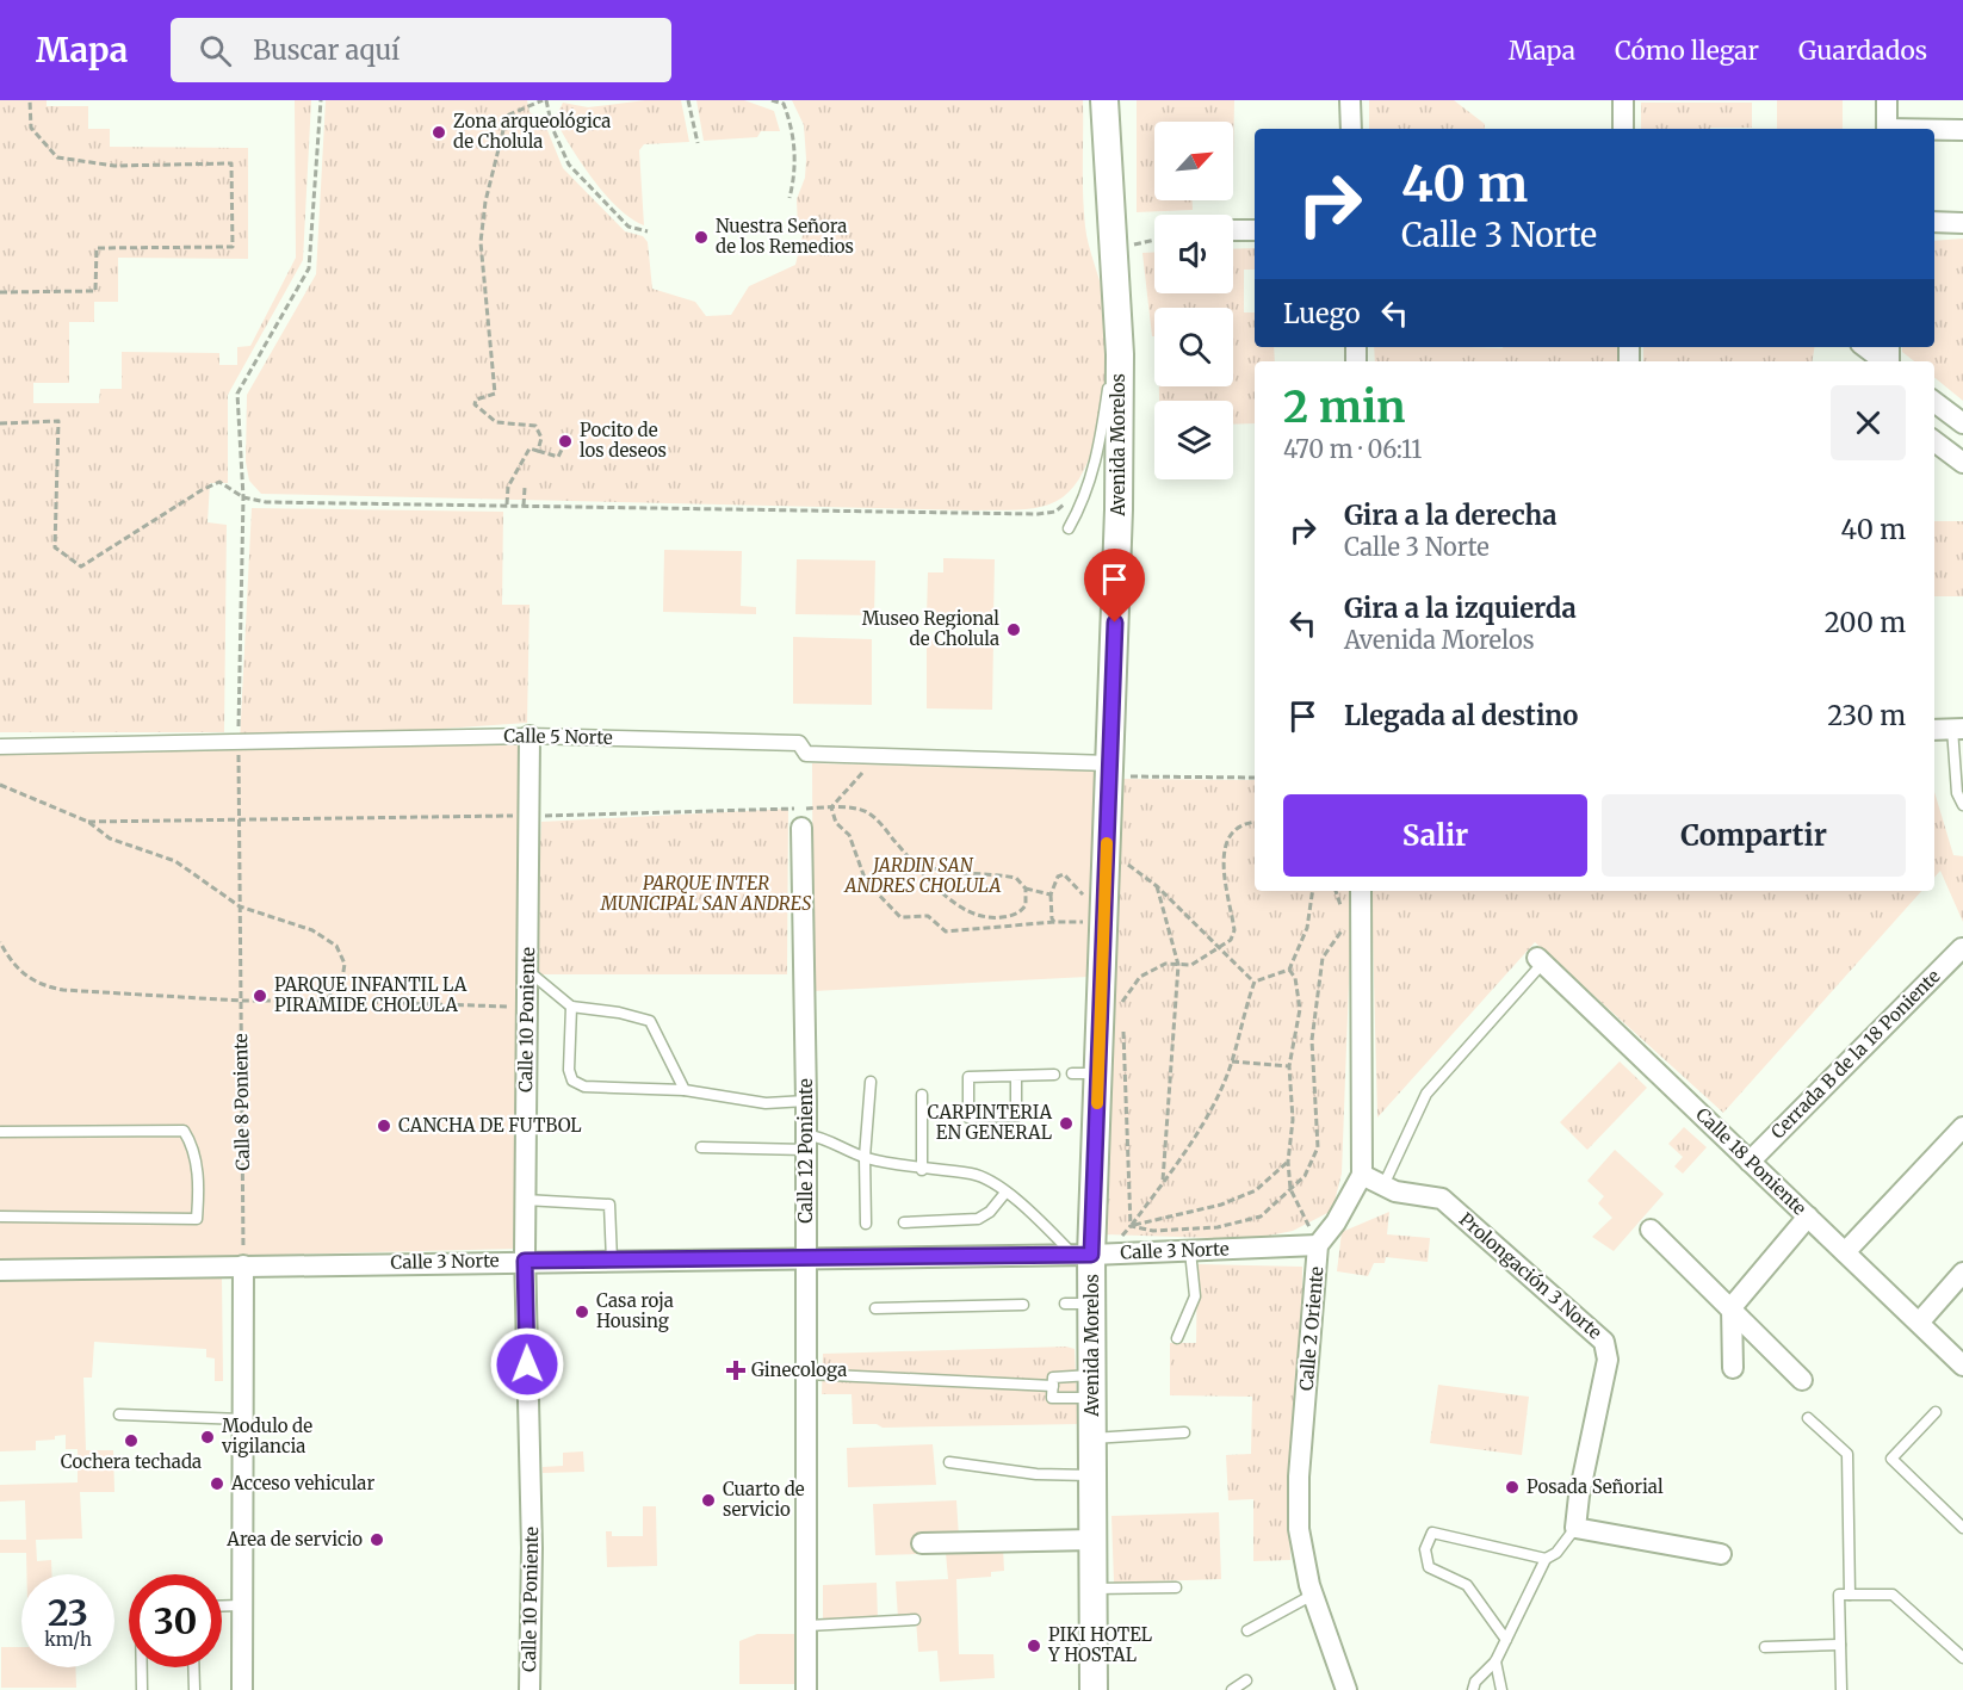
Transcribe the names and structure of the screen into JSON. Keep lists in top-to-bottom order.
{
  "streets": {
    "main road": ["Avenida Morelos"],
    "street": [
      "Calle 5 Norte",
      "Calle 10 Poniente",
      "Cerrada B de la 18 Poniente",
      "Calle 12 Poniente",
      "Calle 18 Poniente",
      "Calle 3 Norte",
      "Prolongación 3 Norte",
      "Calle 2 Oriente"
    ],
    "path": ["Calle 8 Poniente"]
  },
  "crossings": [
    ["Avenida Morelos", "Calle 5 Norte"],
    ["Avenida Morelos", "Calle 3 Norte"],
    ["Calle 5 Norte", "Calle 10 Poniente"],
    ["Calle 5 Norte", "Calle 8 Poniente"],
    ["Calle 10 Poniente", "Calle 3 Norte"],
    ["Cerrada B de la 18 Poniente", "Calle 18 Poniente"],
    ["Calle 8 Poniente", "Calle 3 Norte"],
    ["Calle 12 Poniente", "Calle 3 Norte"],
    ["Calle 3 Norte", "Calle 2 Oriente"],
    ["Prolongación 3 Norte", "Calle 2 Oriente"]
  ],
  "parks": ["JARDIN SAN ANDRES CHOLULA", "PARQUE INTER MUNICIPAL SAN ANDRES"],
  "places": {
    "other": [
      "Zona arqueológica de Cholula",
      "Nuestra Señora de los Remedios",
      "Pocito de los deseos",
      "Museo Regional de Cholula",
      "PARQUE INFANTIL LA PIRAMIDE CHOLULA",
      "CARPINTERIA EN GENERAL",
      "CANCHA DE FUTBOL",
      "Casa roja Housing",
      "Modulo de vigilancia",
      "Cochera techada",
      "Acceso vehicular",
      "Posada Señorial",
      "Cuarto de servicio",
      "Area de servicio",
      "PIKI HOTEL Y HOSTAL"
    ],
    "health": ["Ginecologa"]
  },
  "north": "top right",
  "page": {
    "header": "Mapa",
    "search": "Buscar aquí",
    "nav": ["Mapa", "Cómo llegar", "Guardados"],
    "turn": ["40 m", "Calle 3 Norte"],
    "then": "Luego",
    "heading": ["2 min", "470 m · 06:11"],
    "list": [
      {
        "name": "Gira a la derecha",
        "note": "Calle 3 Norte",
        "value": "40 m"
      },
      {
        "name": "Gira a la izquierda",
        "note": "Avenida Morelos",
        "value": "200 m"
      },
      {
        "name": "Llegada al destino",
        "value": "230 m"
      }
    ],
    "buttons": ["Salir", "Compartir"],
    "speed": "23 km/h",
    "limit": "30"
  }
}
